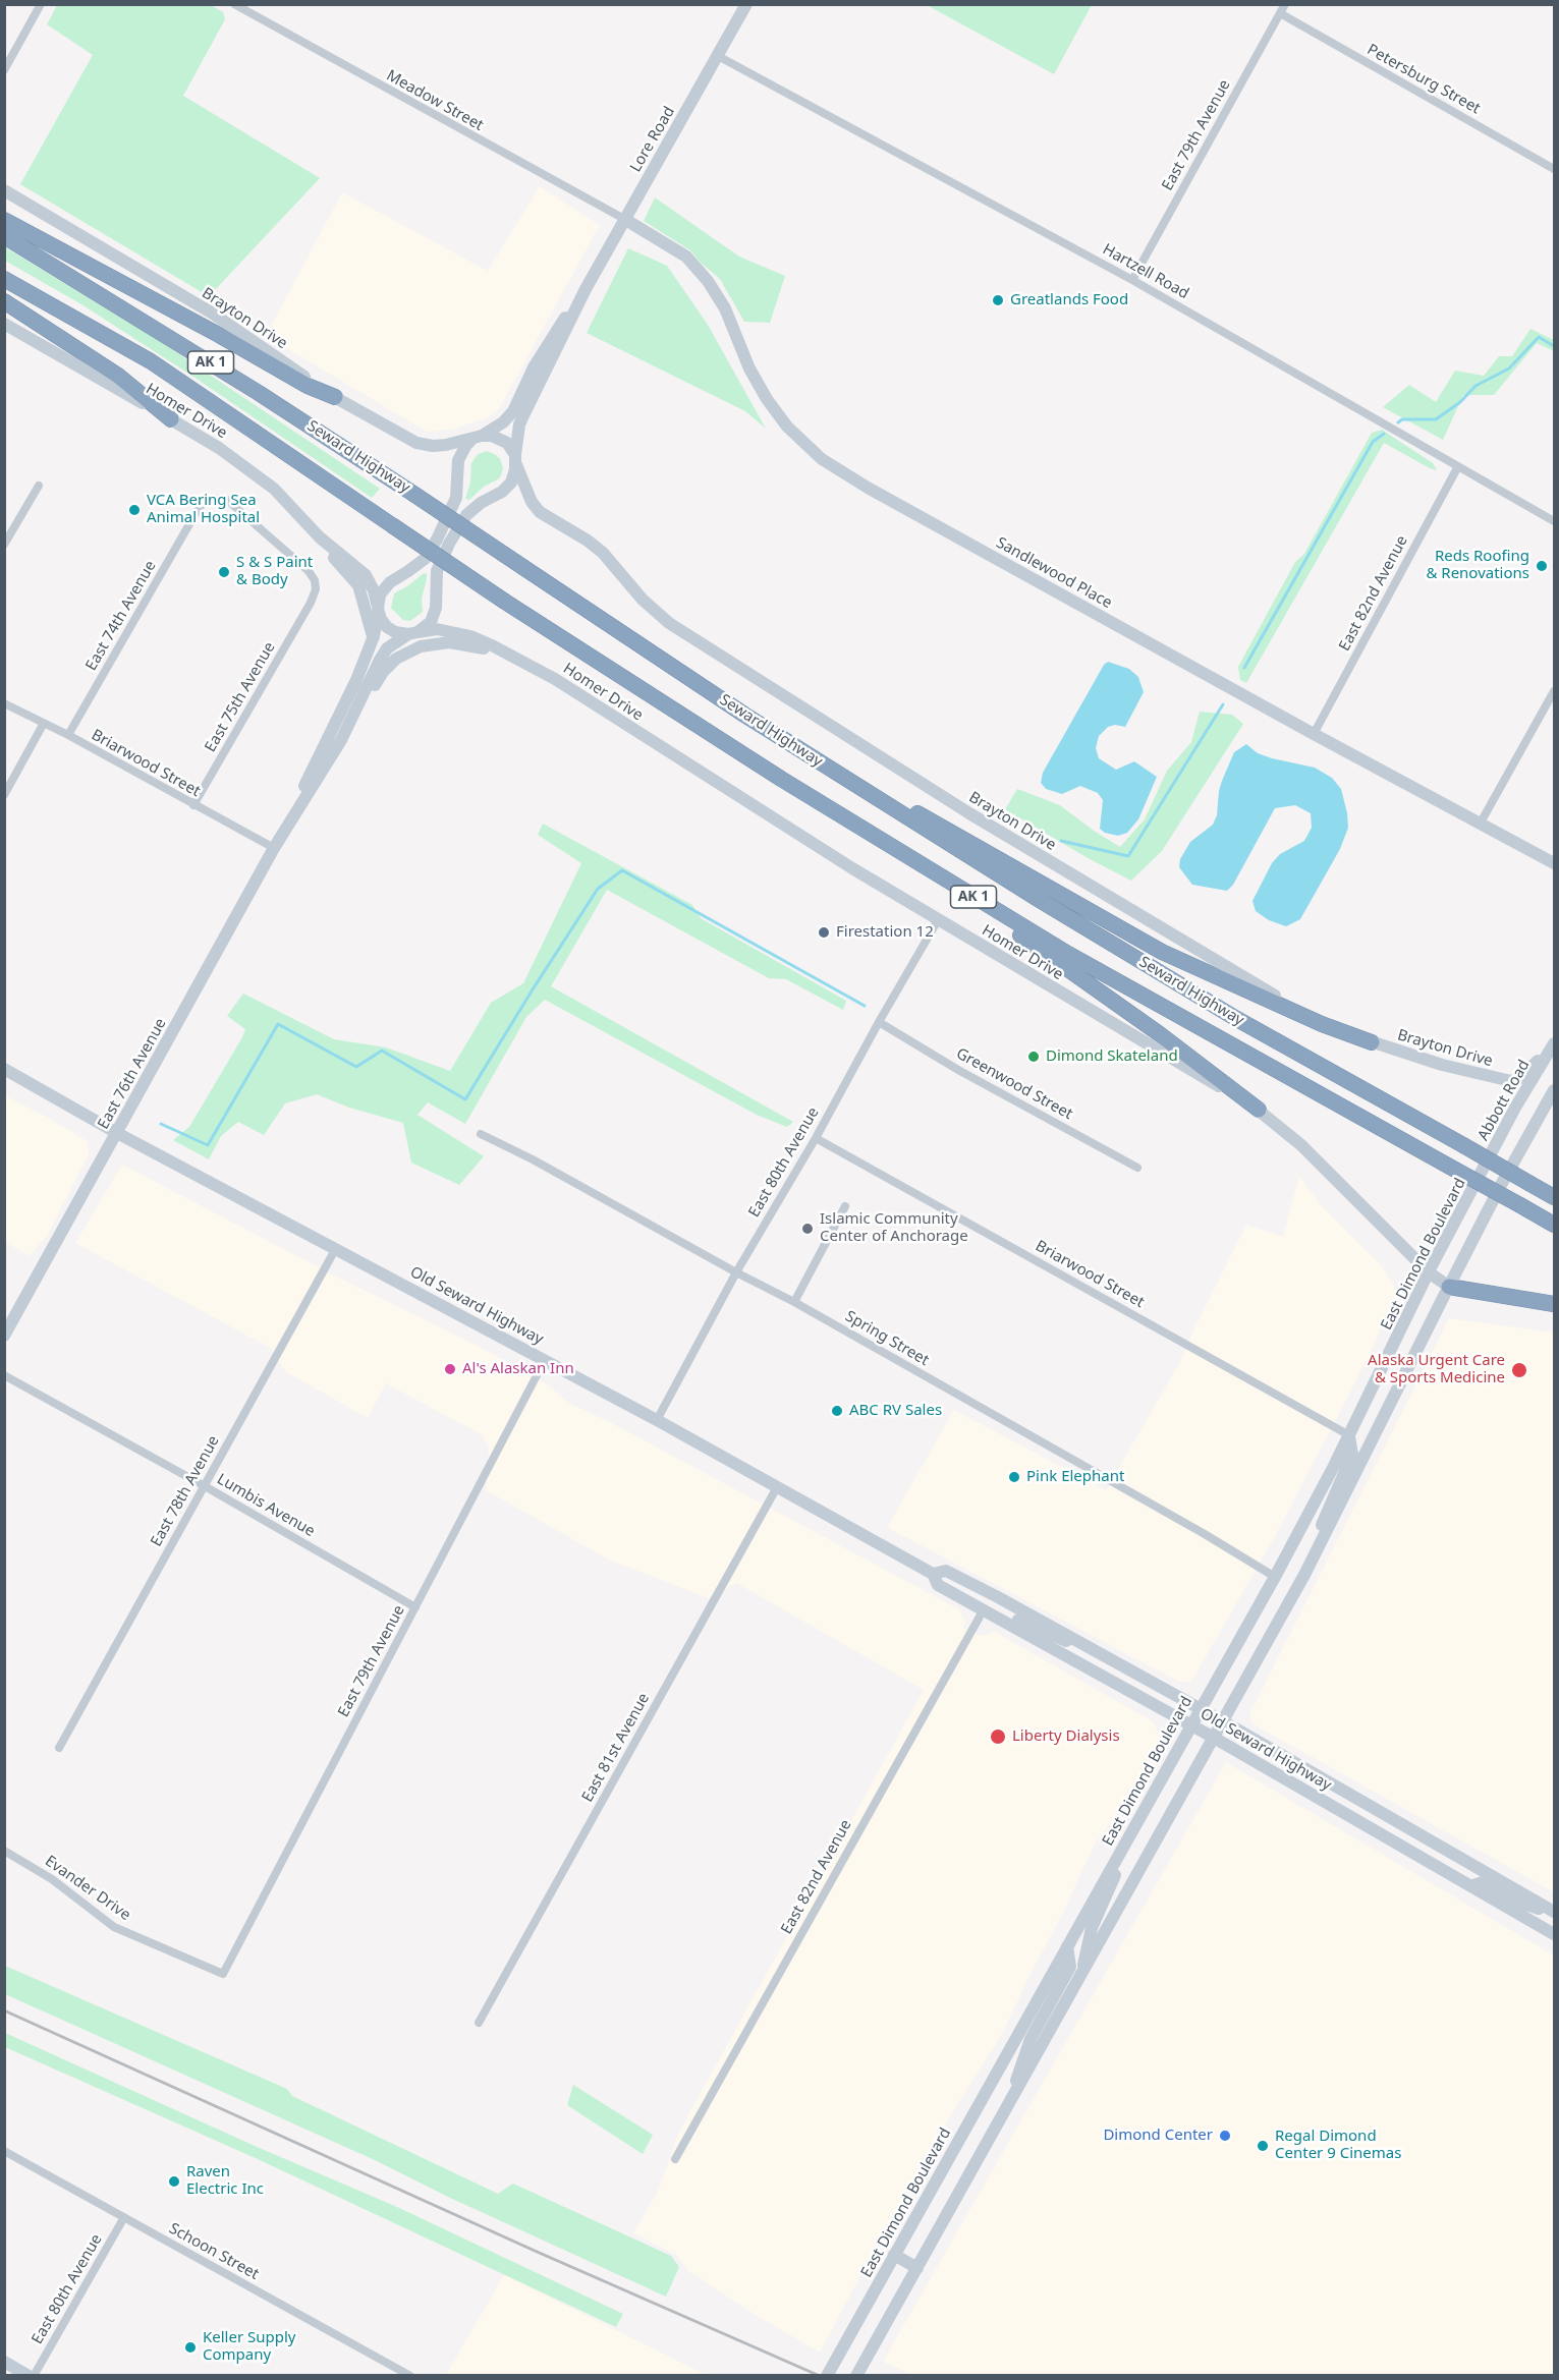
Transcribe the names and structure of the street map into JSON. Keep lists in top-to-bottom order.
{
  "streets": {
    "highway": ["AK 1", "Seward Highway"],
    "street": [
      "Petersburg Street",
      "Meadow Street",
      "East 79th Avenue",
      "Lore Road",
      "Hartzell Road",
      "Brayton Drive",
      "Homer Drive",
      "Sandlewood Place",
      "East 82nd Avenue",
      "East 74th Avenue",
      "East 75th Avenue",
      "Briarwood Street",
      "East 76th Avenue",
      "Greenwood Street",
      "Abbott Road",
      "East 80th Avenue",
      "East Dimond Boulevard",
      "Old Seward Highway",
      "Spring Street",
      "East 78th Avenue",
      "Lumbis Avenue",
      "East 81st Avenue",
      "Evander Drive",
      "Schoon Street"
    ]
  },
  "crossings": [
    ["Petersburg Street", "East 79th Avenue"],
    ["Meadow Street", "Lore Road"],
    ["Meadow Street", "Sandlewood Place"],
    ["East 79th Avenue", "Hartzell Road"],
    ["East 79th Avenue", "Old Seward Highway"],
    ["East 79th Avenue", "Lumbis Avenue"],
    ["East 79th Avenue", "Evander Drive"],
    ["Lore Road", "Hartzell Road"],
    ["Lore Road", "Brayton Drive"],
    ["Lore Road", "Homer Drive"],
    ["Lore Road", "Sandlewood Place"],
    ["Lore Road", "East 76th Avenue"],
    ["Hartzell Road", "East 82nd Avenue"],
    ["Brayton Drive", "Abbott Road"],
    ["Homer Drive", "East 76th Avenue"],
    ["Homer Drive", "East 80th Avenue"],
    ["Homer Drive", "East Dimond Boulevard"],
    ["Sandlewood Place", "East 82nd Avenue"],
    ["East 82nd Avenue", "Old Seward Highway"],
    ["East 74th Avenue", "East 75th Avenue"],
    ["East 74th Avenue", "Briarwood Street"],
    ["East 75th Avenue", "Briarwood Street"],
    ["Briarwood Street", "East 76th Avenue"],
    ["Briarwood Street", "East 80th Avenue"],
    ["Briarwood Street", "East Dimond Boulevard"],
    ["East 76th Avenue", "Old Seward Highway"],
    ["Greenwood Street", "East 80th Avenue"],
    ["Abbott Road", "East Dimond Boulevard"],
    ["East 80th Avenue", "Old Seward Highway"],
    ["East 80th Avenue", "Spring Street"],
    ["East 80th Avenue", "Schoon Street"],
    ["East Dimond Boulevard", "Old Seward Highway"],
    ["East Dimond Boulevard", "Spring Street"],
    ["Old Seward Highway", "East 78th Avenue"],
    ["Old Seward Highway", "East 81st Avenue"],
    ["East 78th Avenue", "Lumbis Avenue"]
  ],
  "places": [
    "Greatlands Food",
    "VCA Bering Sea Animal Hospital",
    "Reds Roofing & Renovations",
    "S & S Paint & Body",
    "Firestation 12",
    "Dimond Skateland",
    "Islamic Community Center of Anchorage",
    "Al's Alaskan Inn",
    "Alaska Urgent Care & Sports Medicine",
    "ABC RV Sales",
    "Pink Elephant",
    "Liberty Dialysis",
    "Dimond Center",
    "Regal Dimond Center 9 Cinemas",
    "Raven Electric Inc",
    "Keller Supply Company"
  ]
}
